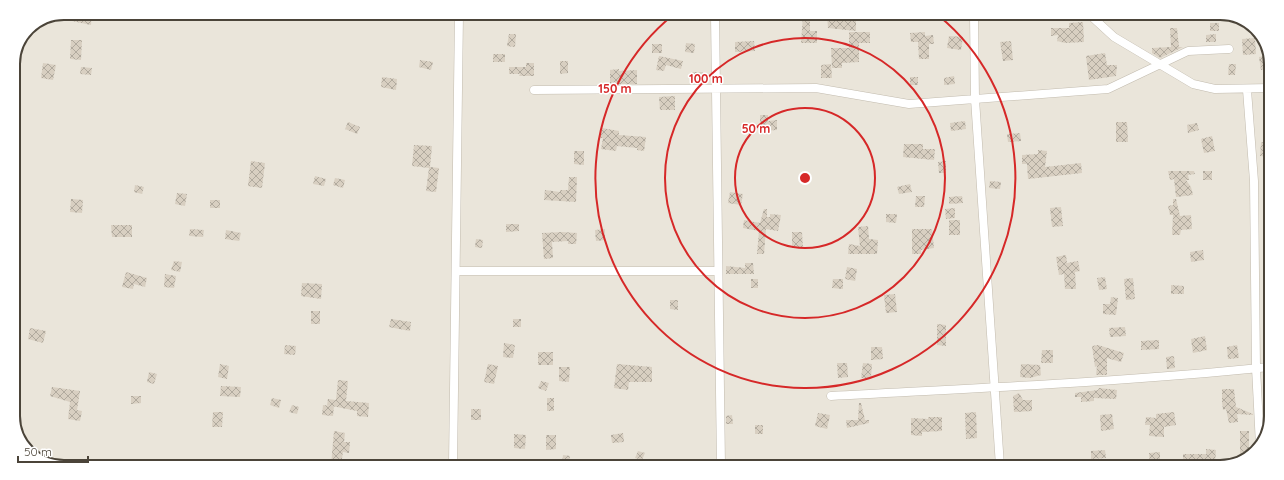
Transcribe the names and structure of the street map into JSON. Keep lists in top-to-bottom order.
{
  "scale_bar": "50 m",
  "rings": ["100 m", "150 m", "50 m"]
}
